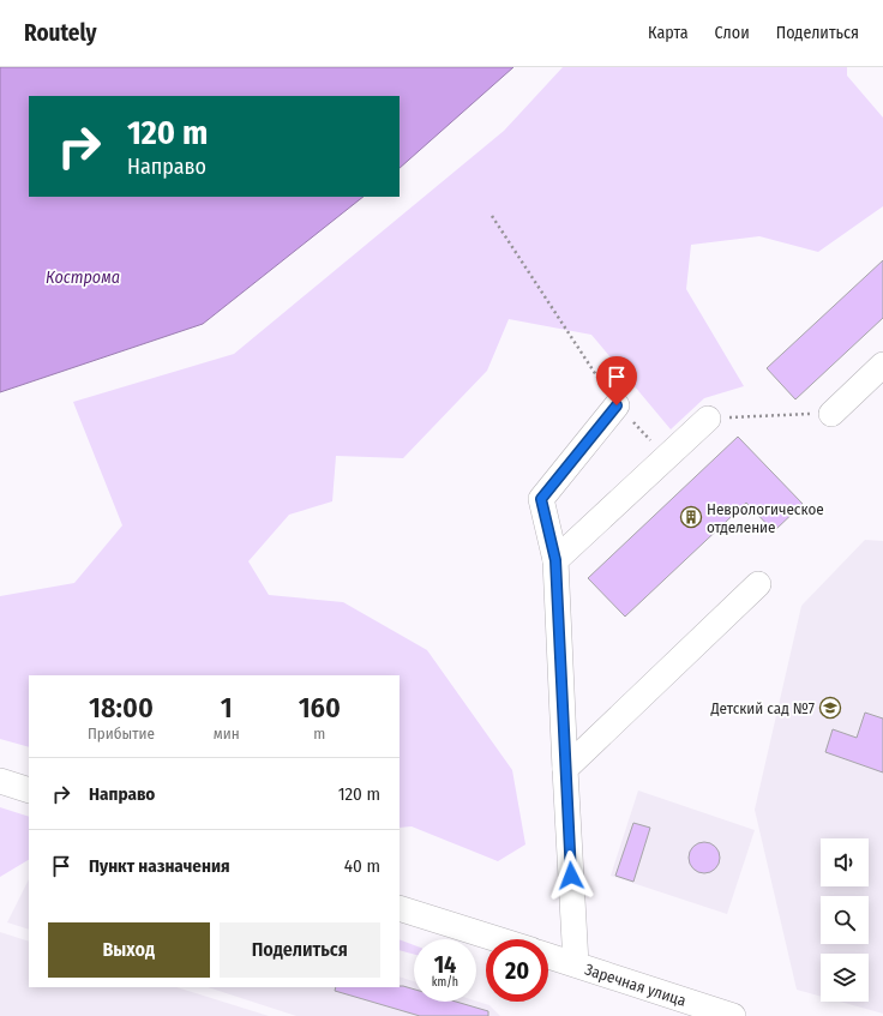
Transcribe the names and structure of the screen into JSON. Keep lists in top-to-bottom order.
{
  "streets": {
    "street": ["Заречная улица"]
  },
  "water": ["Кострома"],
  "places": {
    "building": ["Неврологическое отделение"],
    "school or university": ["Детский сад №7"]
  },
  "page": {
    "header": "Routely",
    "nav": ["Карта", "Слои", "Поделиться"],
    "turn": ["120 m", "Направо"],
    "eta": [
      "18:00",
      "Прибытие",
      "1",
      "мин",
      "160",
      "m"
    ],
    "list": [
      {
        "name": "Направо",
        "value": "120 m"
      },
      {
        "name": "Пункт назначения",
        "value": "40 m"
      }
    ],
    "buttons": ["Выход", "Поделиться"],
    "speed": "14 km/h",
    "limit": "20"
  }
}
